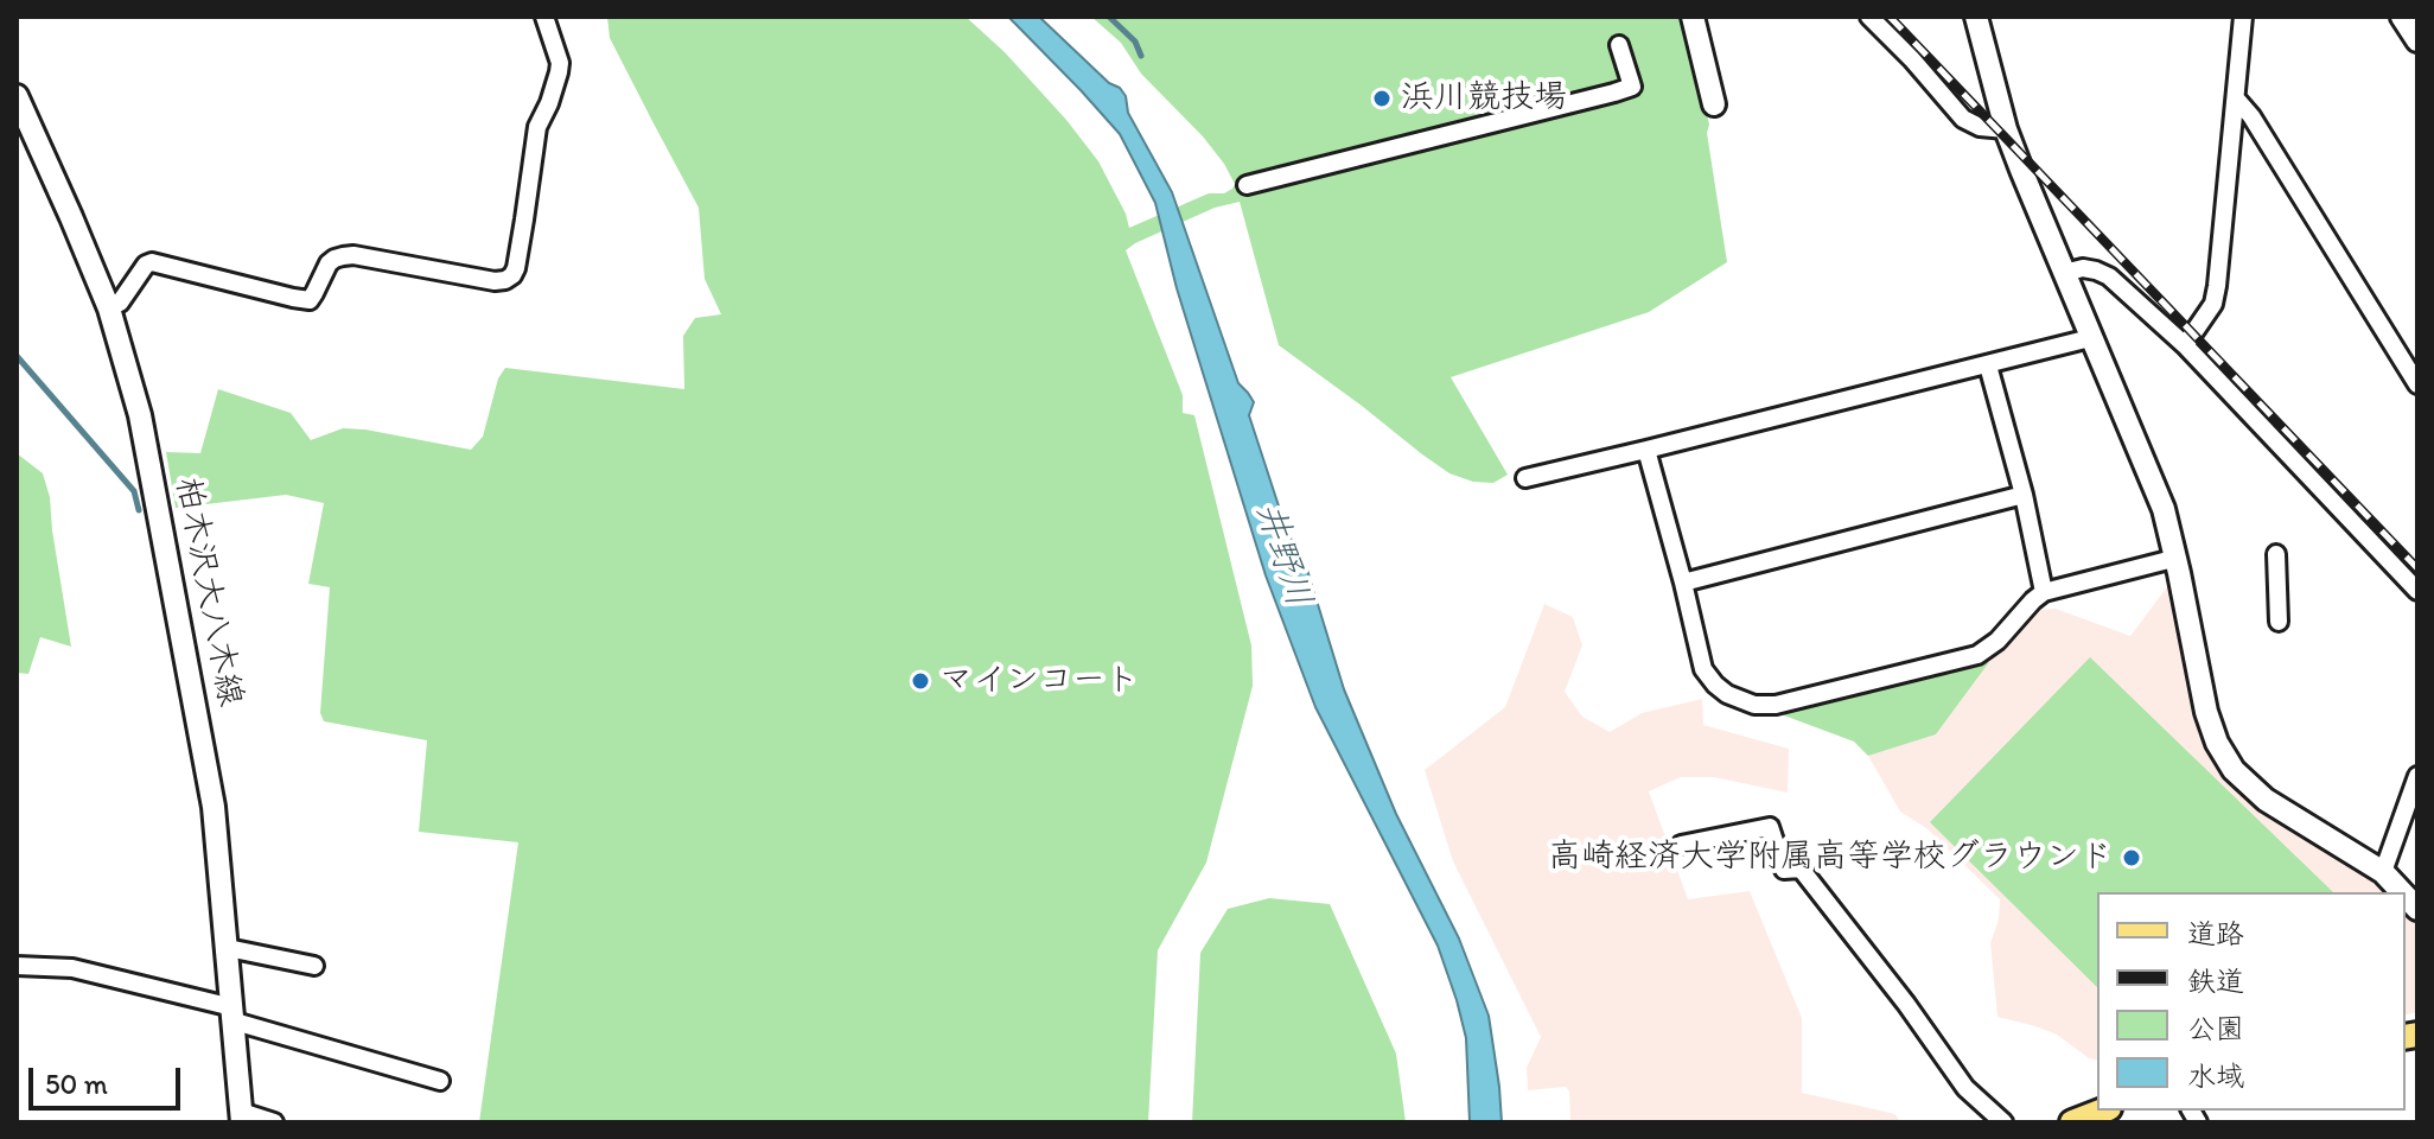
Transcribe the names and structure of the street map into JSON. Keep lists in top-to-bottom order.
{
  "streets": {
    "street": ["柏木沢大八木線"]
  },
  "water": ["井野川"],
  "places": ["浜川競技場", "マインコート", "高崎経済大学附属高等学校グラウンド"],
  "legend": [
    "道路",
    "鉄道",
    "公園",
    "水域"
  ],
  "scale_bar": "50 m"
}
